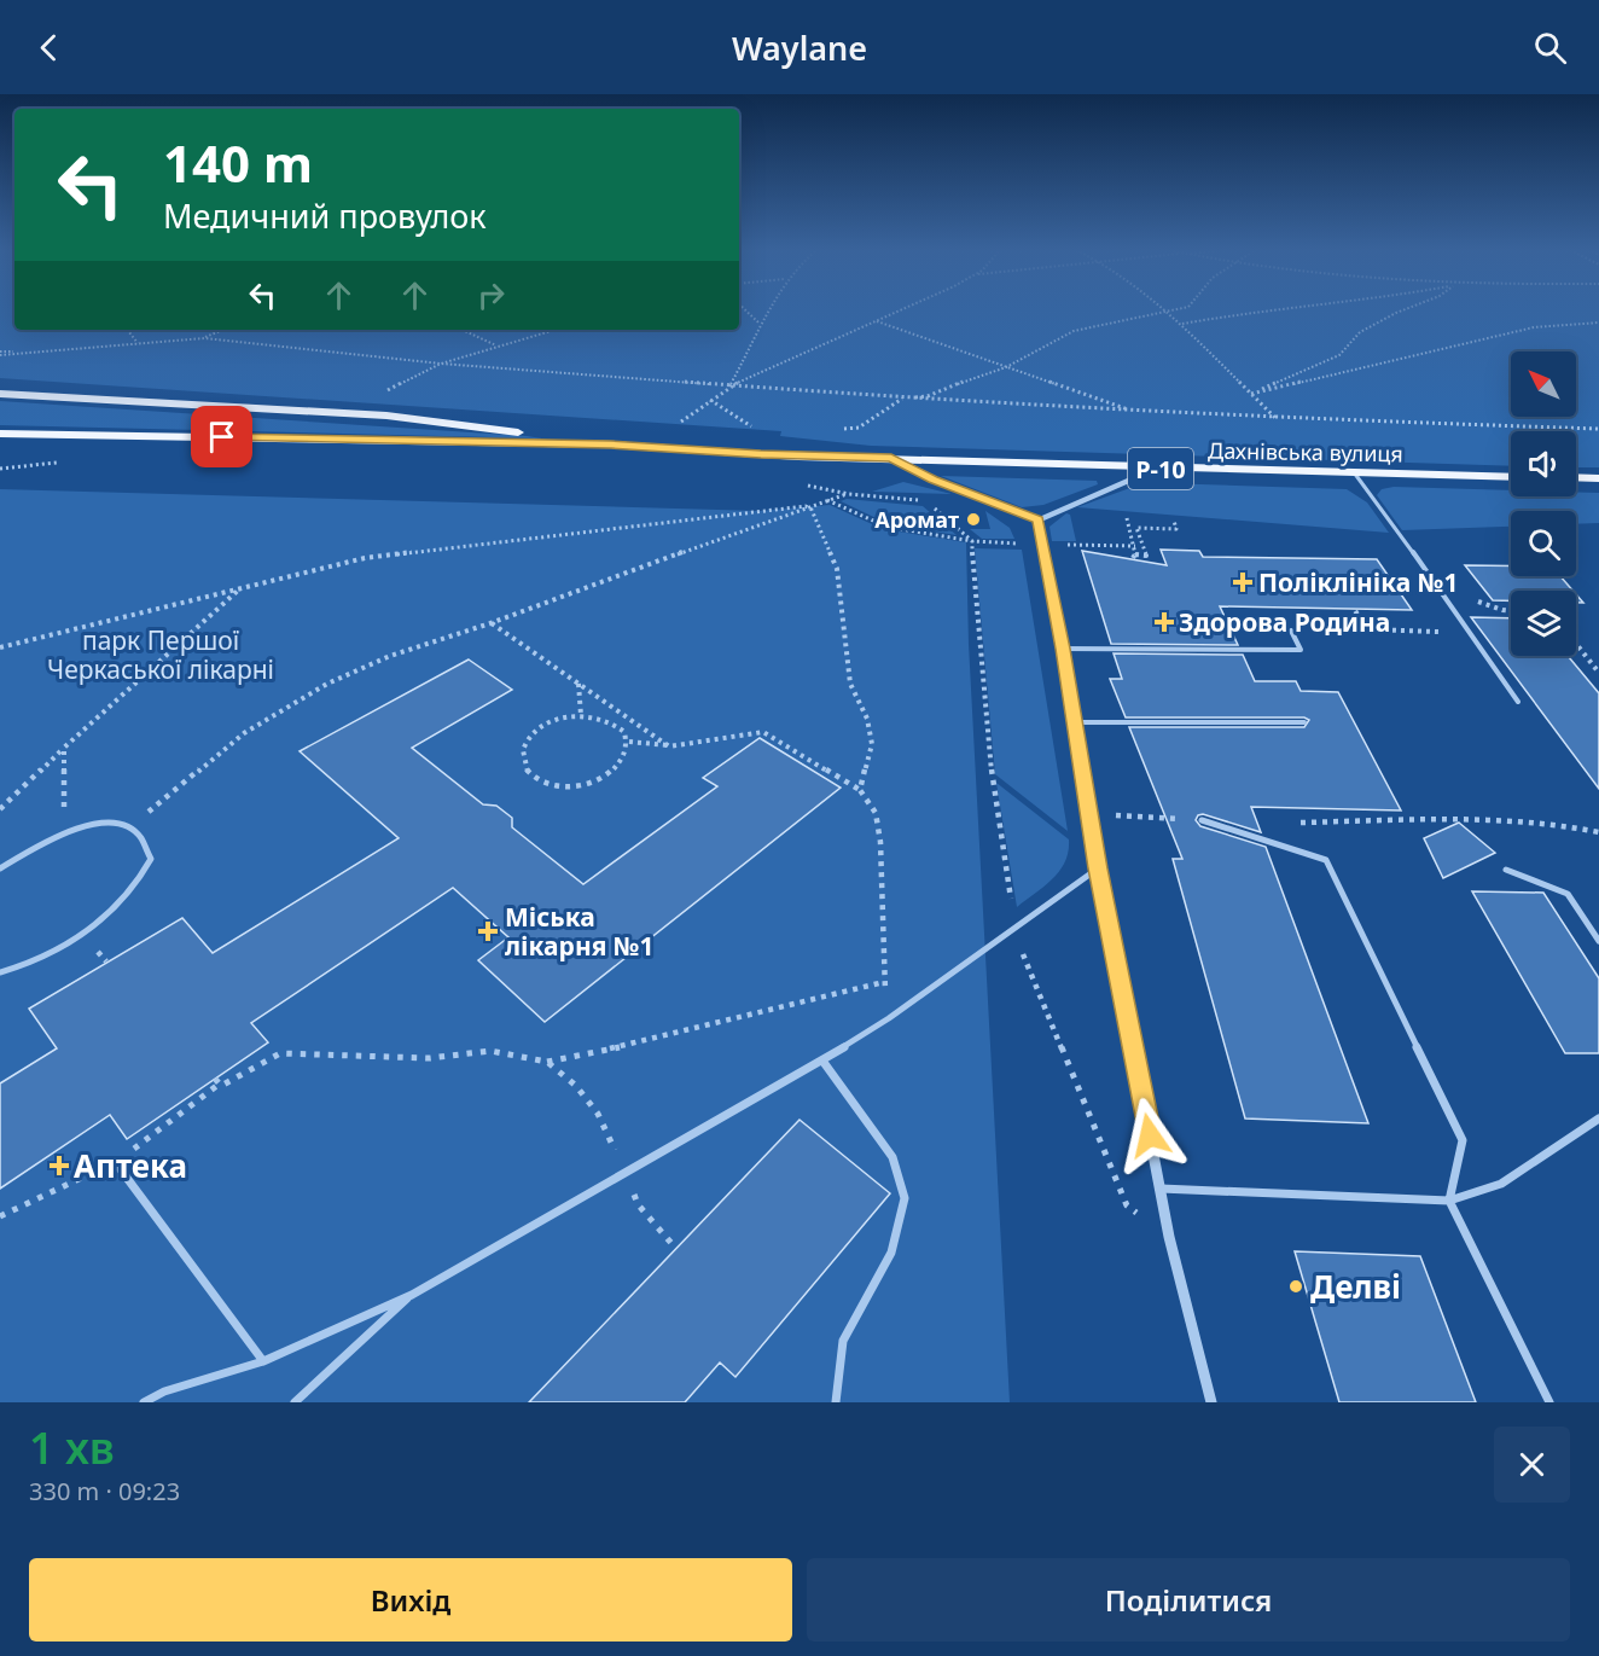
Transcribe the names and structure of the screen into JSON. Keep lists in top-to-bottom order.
{
  "streets": {
    "main road": ["Дахнівська вулиця", "Р-10"]
  },
  "parks": ["парк Першої Черкаської лікарні"],
  "places": {
    "other": ["Аромат", "Делві"],
    "health": [
      "Поліклініка №1",
      "Здорова Родина",
      "Міська лікарня №1",
      "Аптека"
    ]
  },
  "north": "top left",
  "page": {
    "header": "Waylane",
    "turn": ["140 m", "Медичний провулок"],
    "heading": ["1 хв", "330 m · 09:23"],
    "buttons": ["Вихід", "Поділитися"]
  }
}
